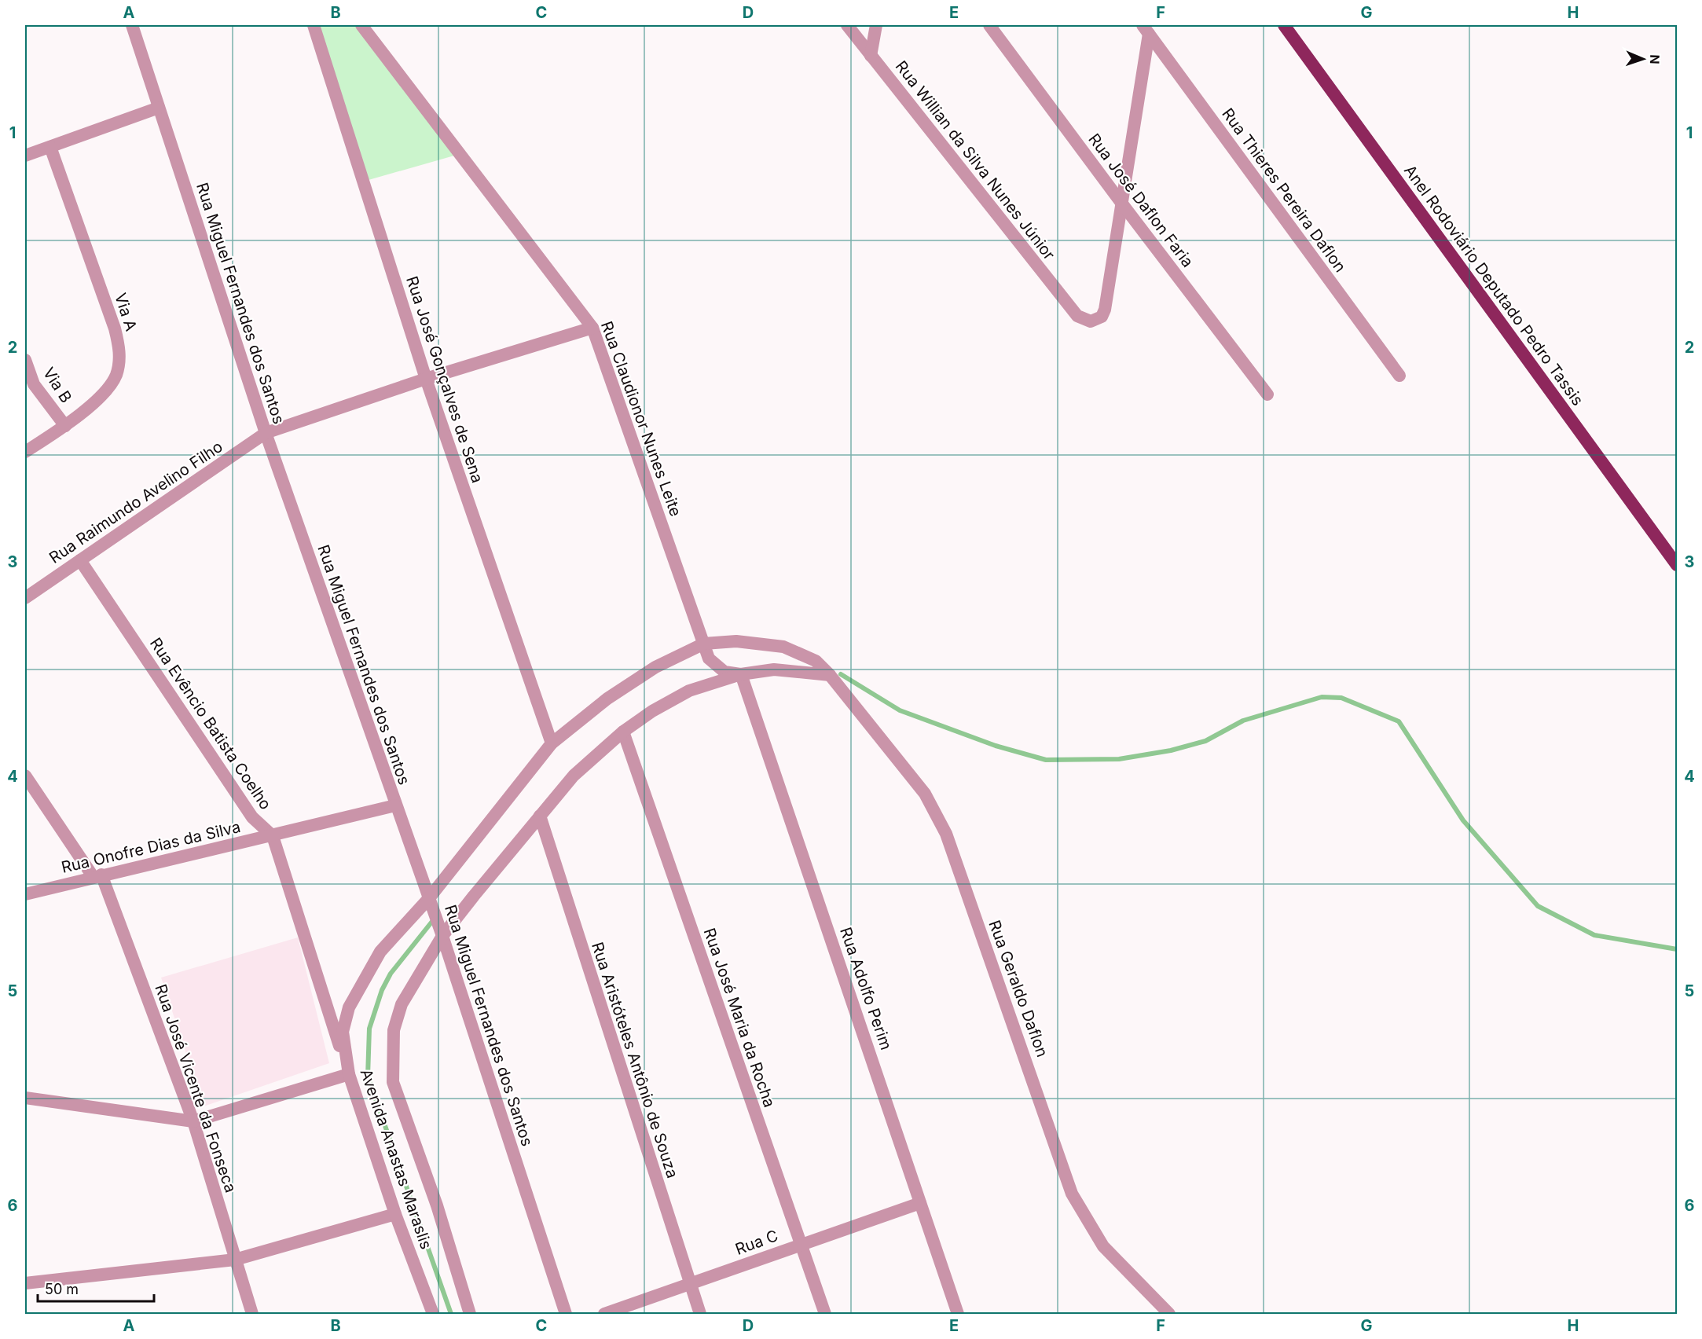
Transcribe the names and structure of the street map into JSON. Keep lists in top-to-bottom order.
{
  "streets": {
    "highway": ["Anel Rodoviário Deputado Pedro Tassis"],
    "street": [
      "Rua Willian da Silva Nunes Júnior",
      "Rua Thieres Pereira Daflon",
      "Rua José Daflon Faria",
      "Rua Miguel Fernandes dos Santos",
      "Via A",
      "Rua José Gonçalves de Sena",
      "Via B",
      "Rua Claudionor Nunes Leite",
      "Rua Raimundo Avelino Filho",
      "Rua Evêncio Batista Coelho",
      "Rua Onofre Dias da Silva",
      "Rua Adolfo Perim",
      "Rua Geraldo Daflon",
      "Rua José Maria da Rocha",
      "Rua Aristóteles Antônio de Souza",
      "Rua José Vicente da Fonseca",
      "Avenida Anastas Maraslis",
      "Rua C"
    ]
  },
  "crossings": [
    ["Rua Willian da Silva Nunes Júnior", "Rua José Daflon Faria"],
    ["Rua Miguel Fernandes dos Santos", "Rua Raimundo Avelino Filho"],
    ["Rua Miguel Fernandes dos Santos", "Rua Onofre Dias da Silva"],
    ["Rua Miguel Fernandes dos Santos", "Avenida Anastas Maraslis"],
    ["Via A", "Via B"],
    ["Rua José Gonçalves de Sena", "Rua Raimundo Avelino Filho"],
    ["Rua José Gonçalves de Sena", "Avenida Anastas Maraslis"],
    ["Rua Claudionor Nunes Leite", "Rua Raimundo Avelino Filho"],
    ["Rua Claudionor Nunes Leite", "Rua Adolfo Perim"],
    ["Rua Claudionor Nunes Leite", "Rua Geraldo Daflon"],
    ["Rua Claudionor Nunes Leite", "Avenida Anastas Maraslis"],
    ["Rua Raimundo Avelino Filho", "Rua Evêncio Batista Coelho"],
    ["Rua Evêncio Batista Coelho", "Rua Onofre Dias da Silva"],
    ["Rua Evêncio Batista Coelho", "Avenida Anastas Maraslis"],
    ["Rua Onofre Dias da Silva", "Rua José Vicente da Fonseca"],
    ["Rua Adolfo Perim", "Avenida Anastas Maraslis"],
    ["Rua Adolfo Perim", "Rua C"],
    ["Rua Geraldo Daflon", "Avenida Anastas Maraslis"],
    ["Rua José Maria da Rocha", "Avenida Anastas Maraslis"],
    ["Rua José Maria da Rocha", "Rua C"],
    ["Rua Aristóteles Antônio de Souza", "Avenida Anastas Maraslis"],
    ["Rua Aristóteles Antônio de Souza", "Rua C"]
  ],
  "scale_bar": "50 m",
  "north": "right",
  "grid": {
    "columns": [
      "A",
      "B",
      "C",
      "D",
      "E",
      "F",
      "G",
      "H"
    ],
    "rows": [
      "1",
      "2",
      "3",
      "4",
      "5",
      "6"
    ]
  }
}
